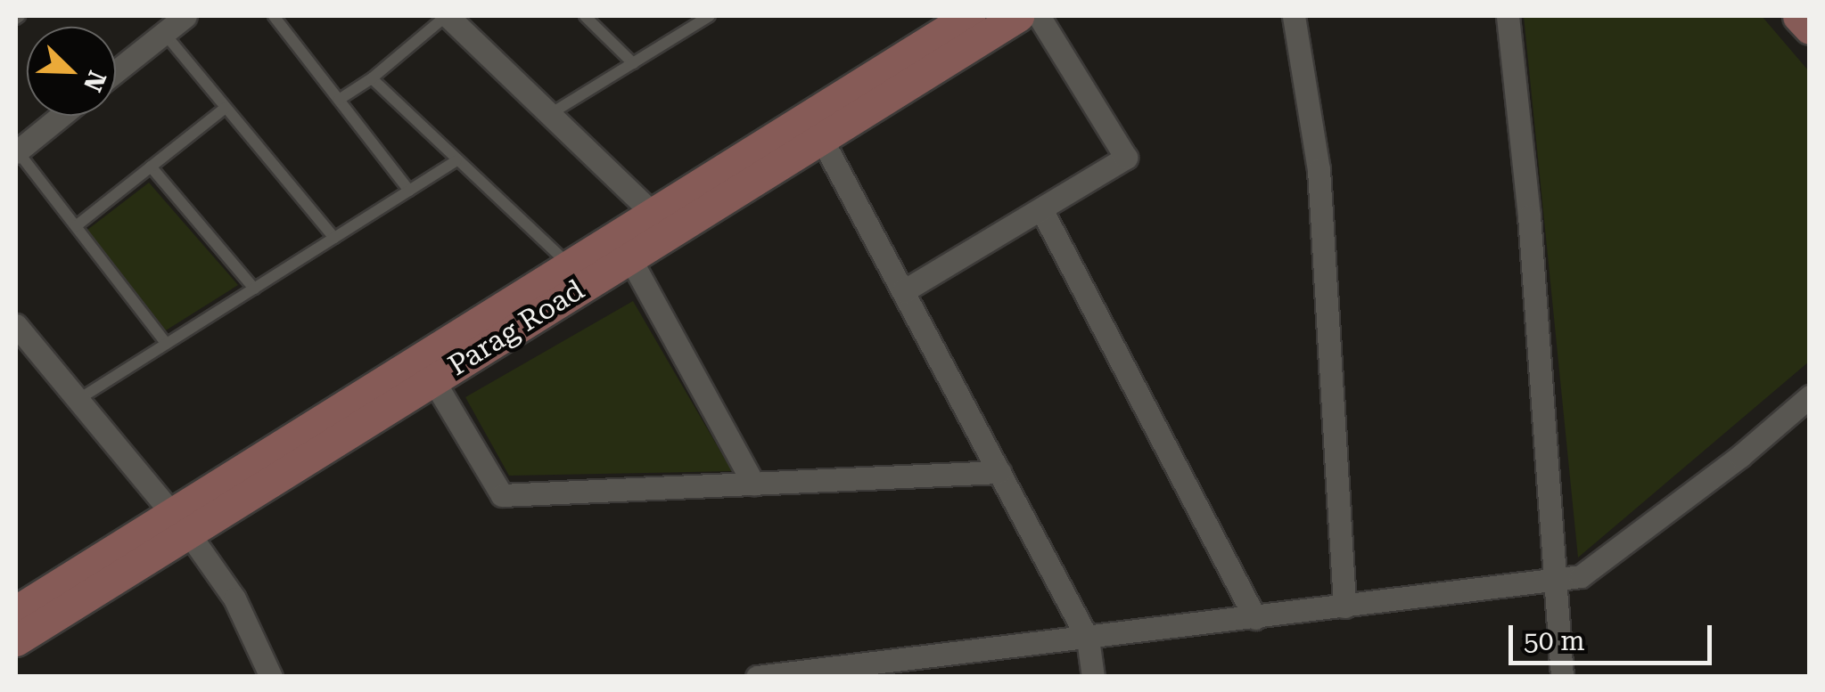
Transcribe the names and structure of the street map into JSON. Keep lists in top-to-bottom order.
{
  "streets": {
    "street": ["Parag Road"]
  },
  "scale_bar": "50 m",
  "north": "bottom right"
}
